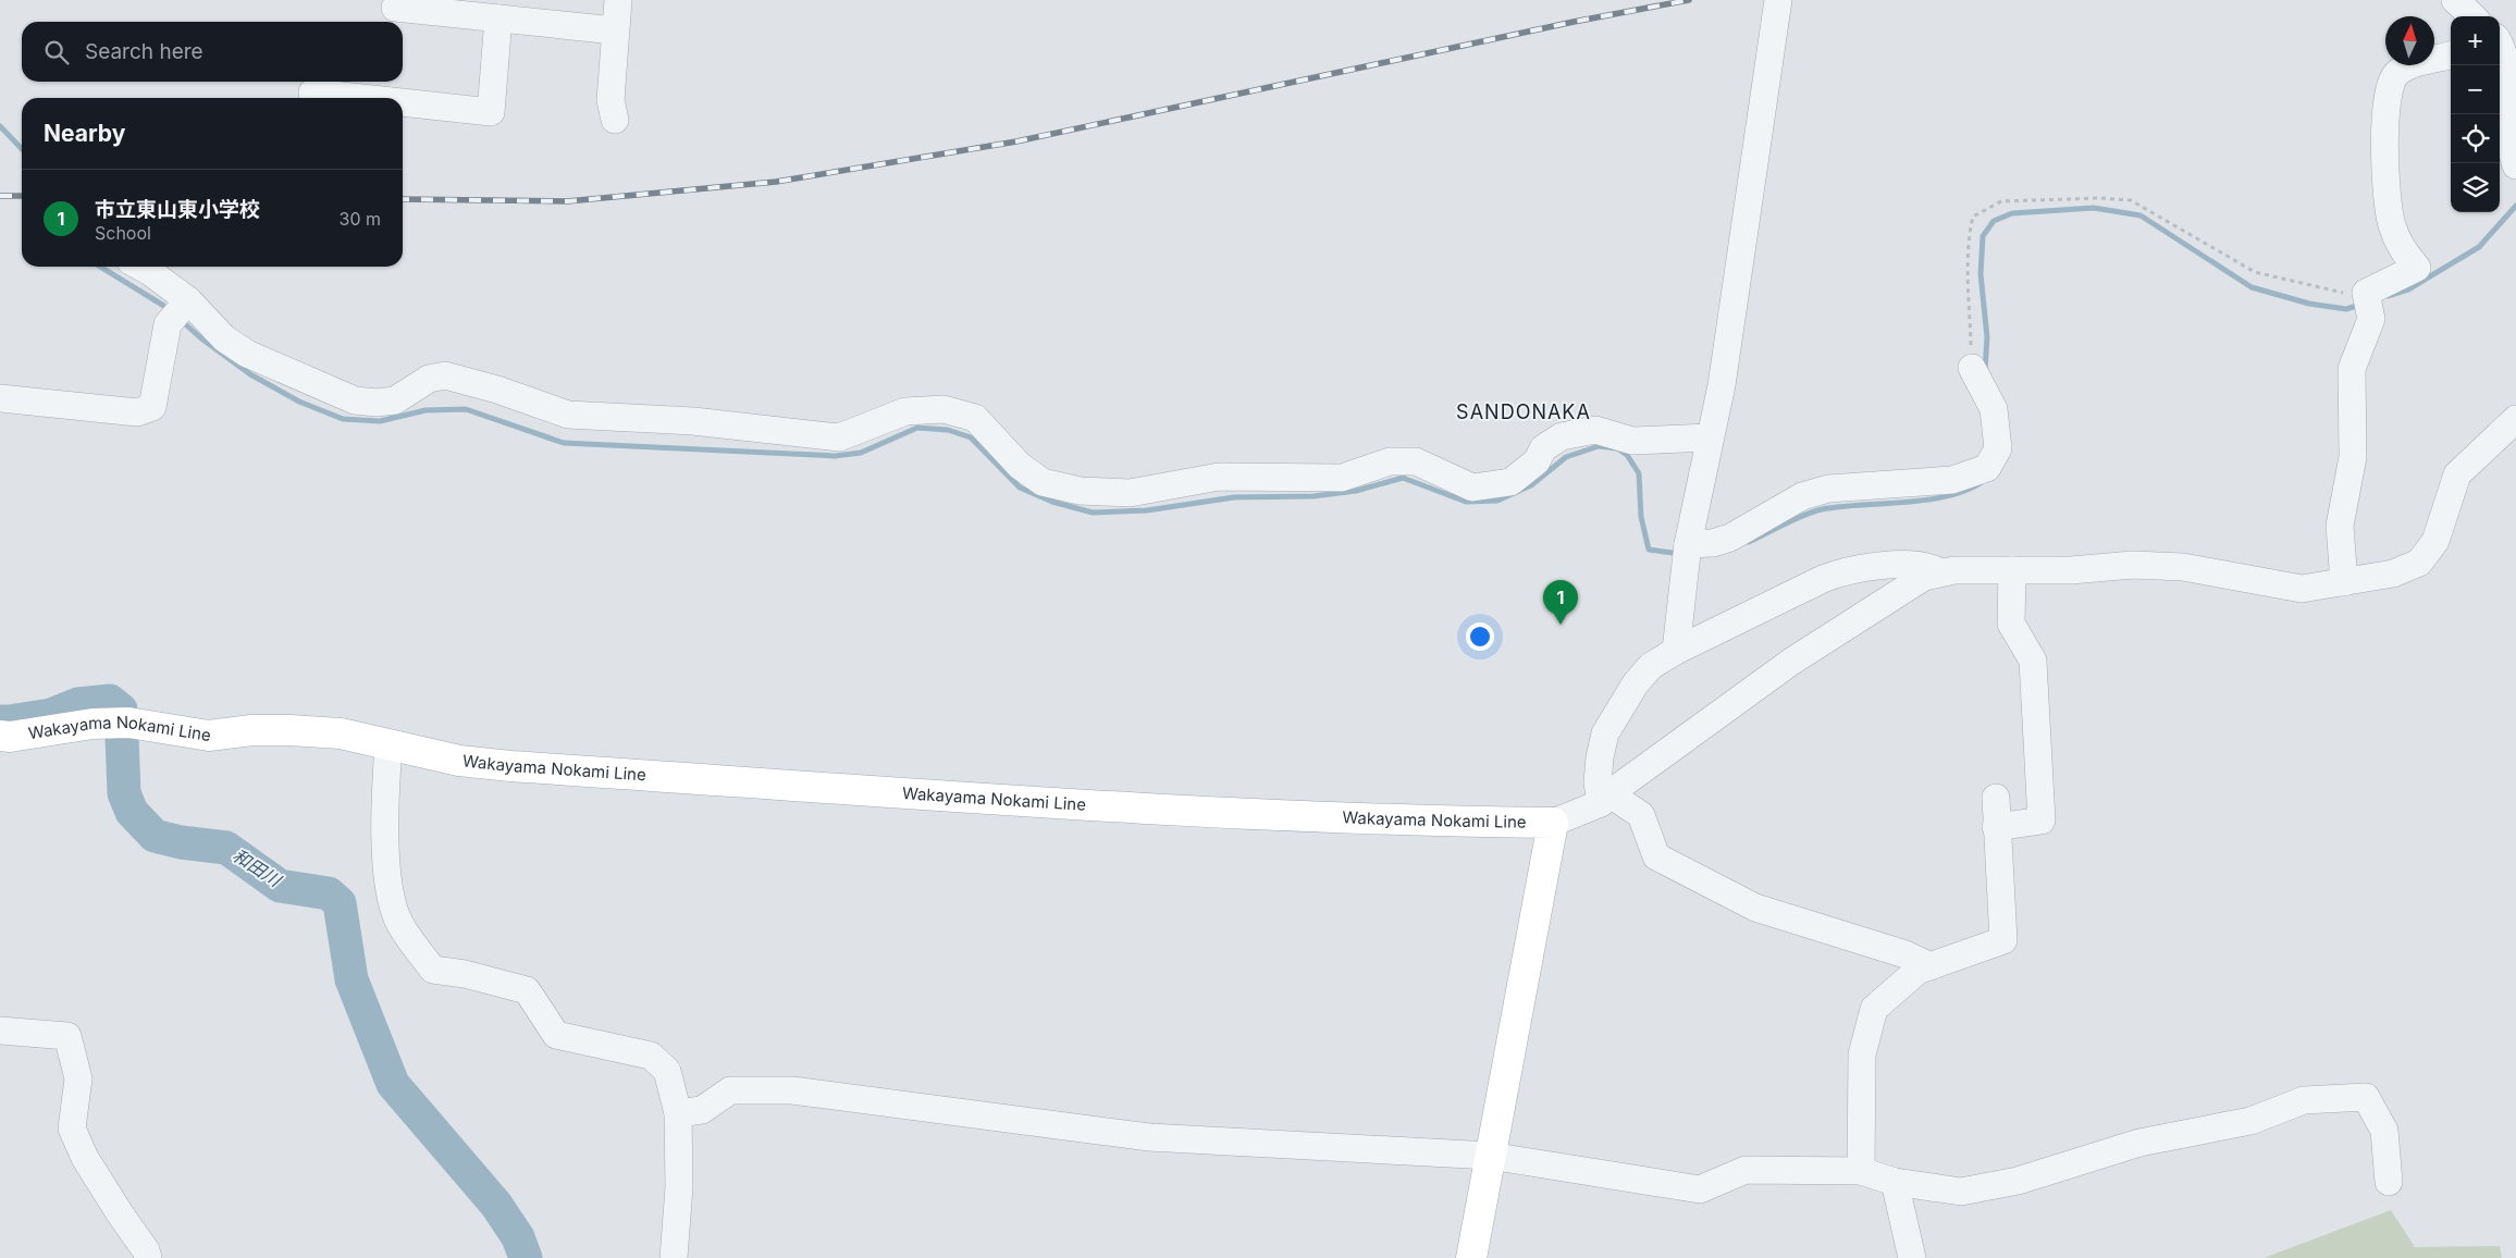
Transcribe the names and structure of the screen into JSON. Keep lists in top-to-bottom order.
{
  "streets": {
    "main road": ["Wakayama Nokami Line"]
  },
  "districts": ["SANDONAKA"],
  "water": ["和田川"],
  "north": "top",
  "page": {
    "map_buttons": ["+", "−"],
    "search": "Search here",
    "heading": "Nearby",
    "list": [
      {
        "mark": "1",
        "name": "市立東山東小学校",
        "note": "School",
        "value": "30 m"
      }
    ],
    "pins": "1"
  }
}
